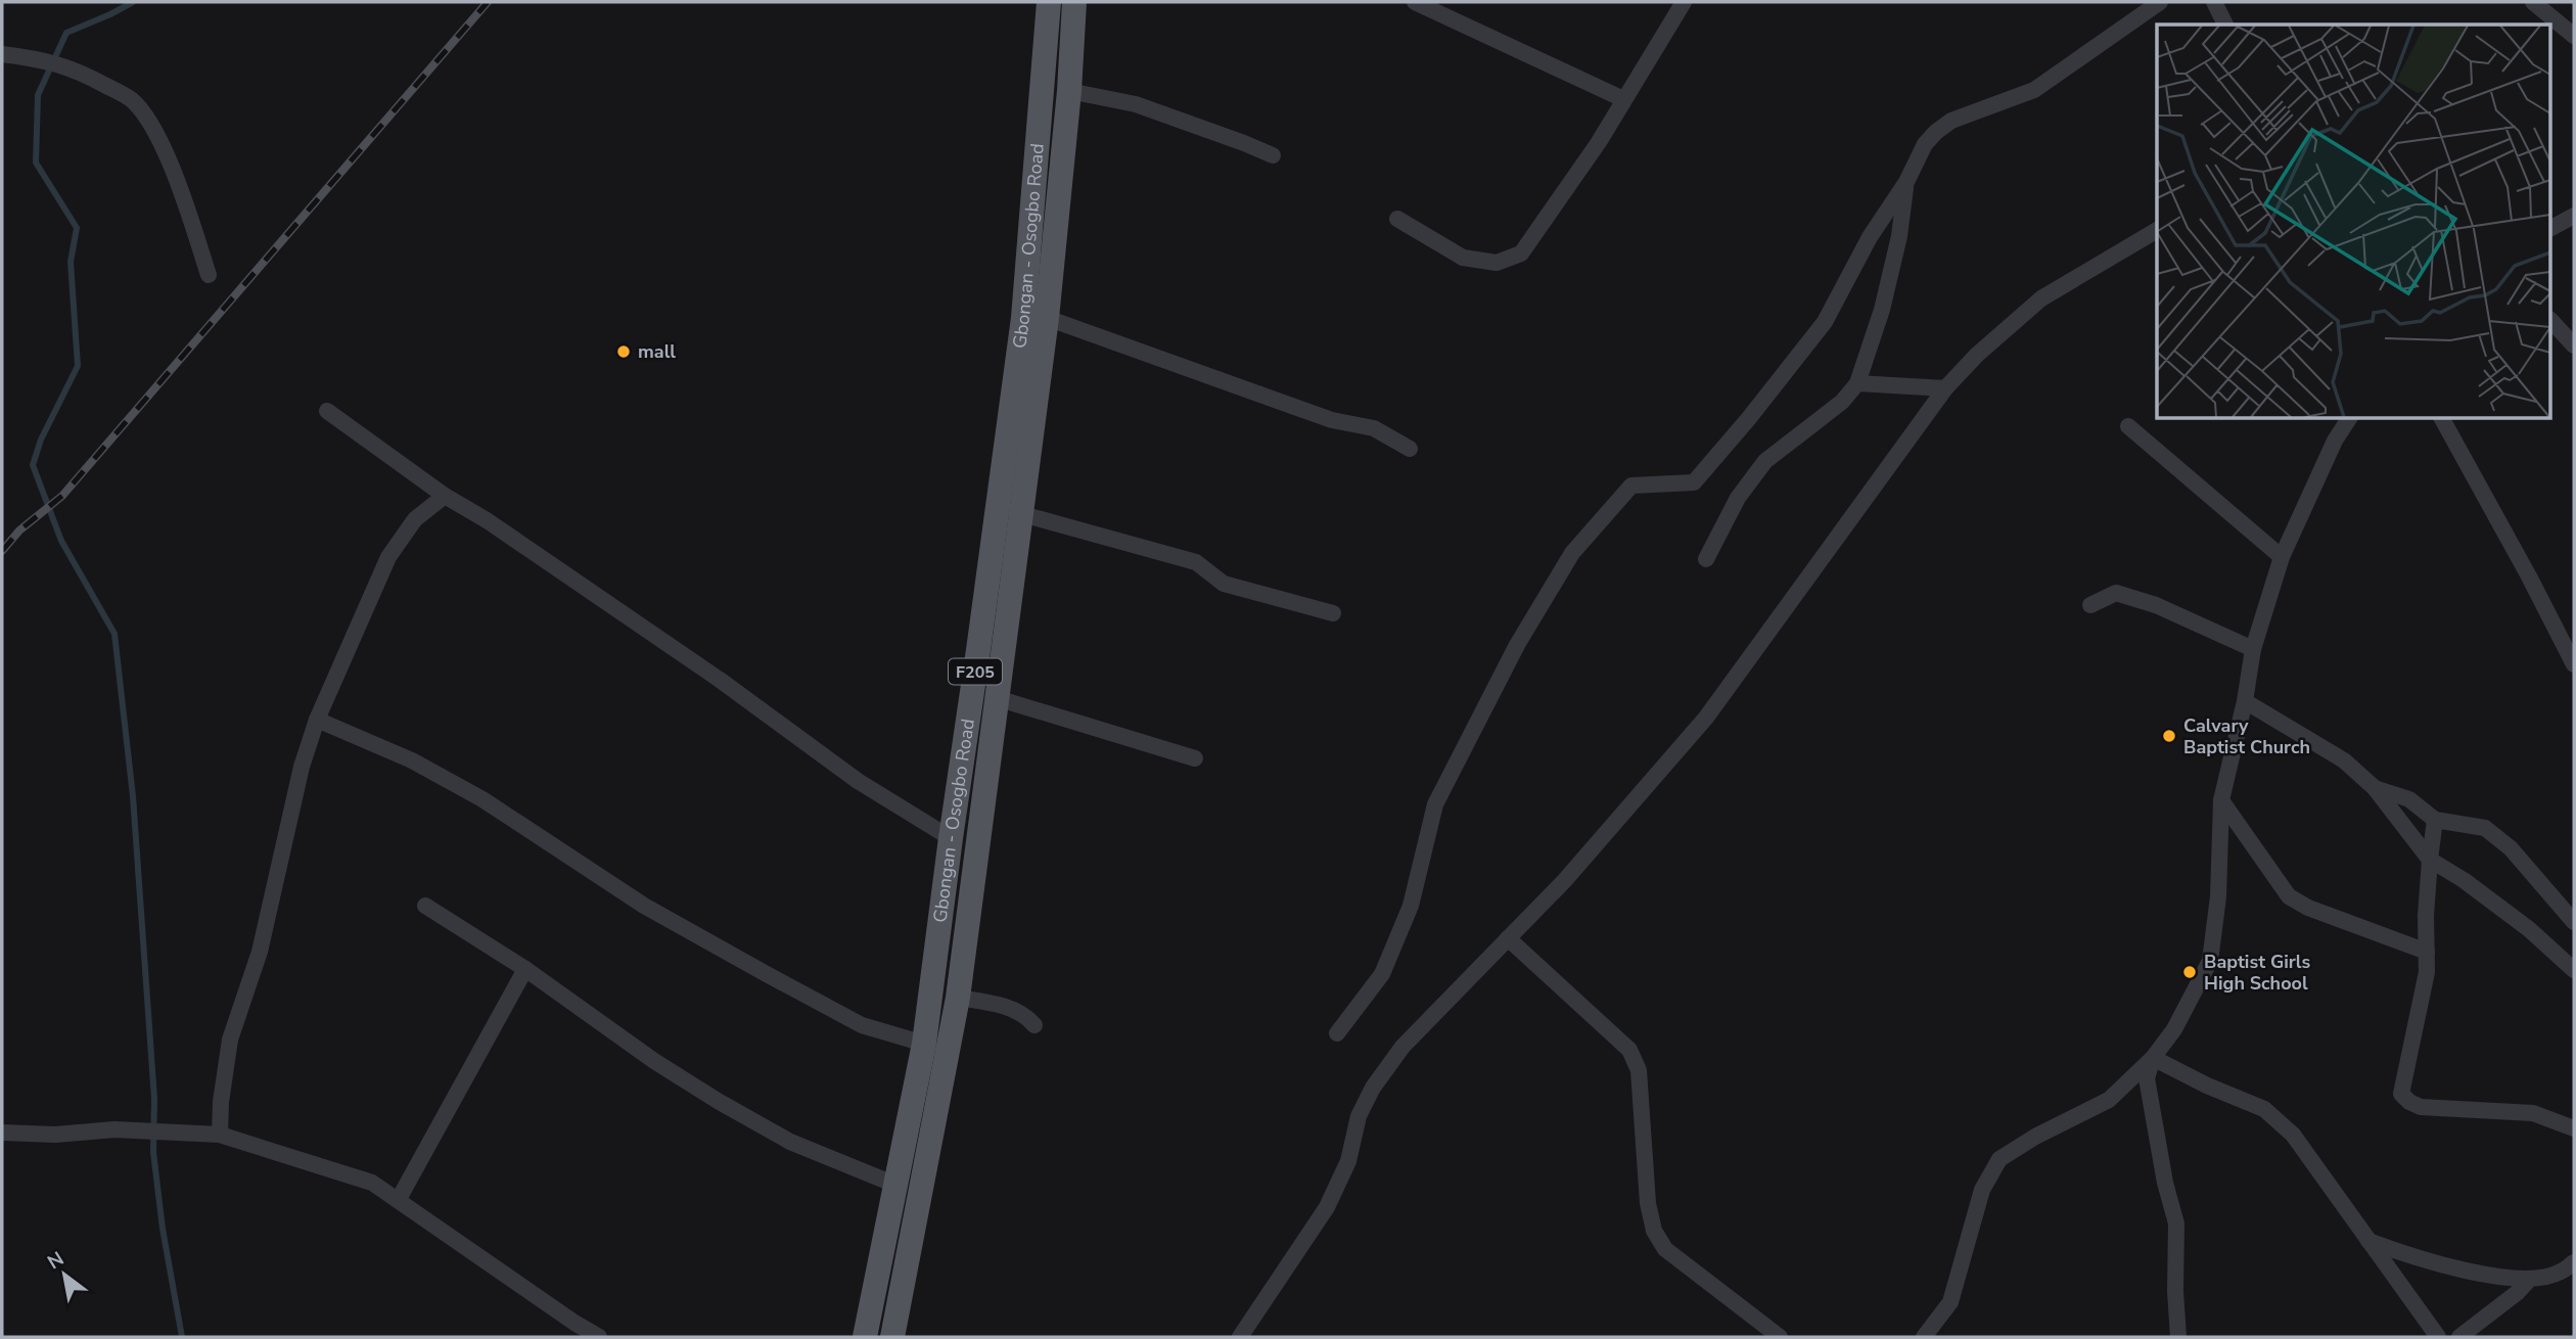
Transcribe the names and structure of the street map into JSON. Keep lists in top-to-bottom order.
{
  "streets": {
    "main road": ["Gbongan - Osogbo Road", "F205"]
  },
  "places": ["mall", "Calvary Baptist Church", "Baptist Girls High School"],
  "north": "top left"
}
